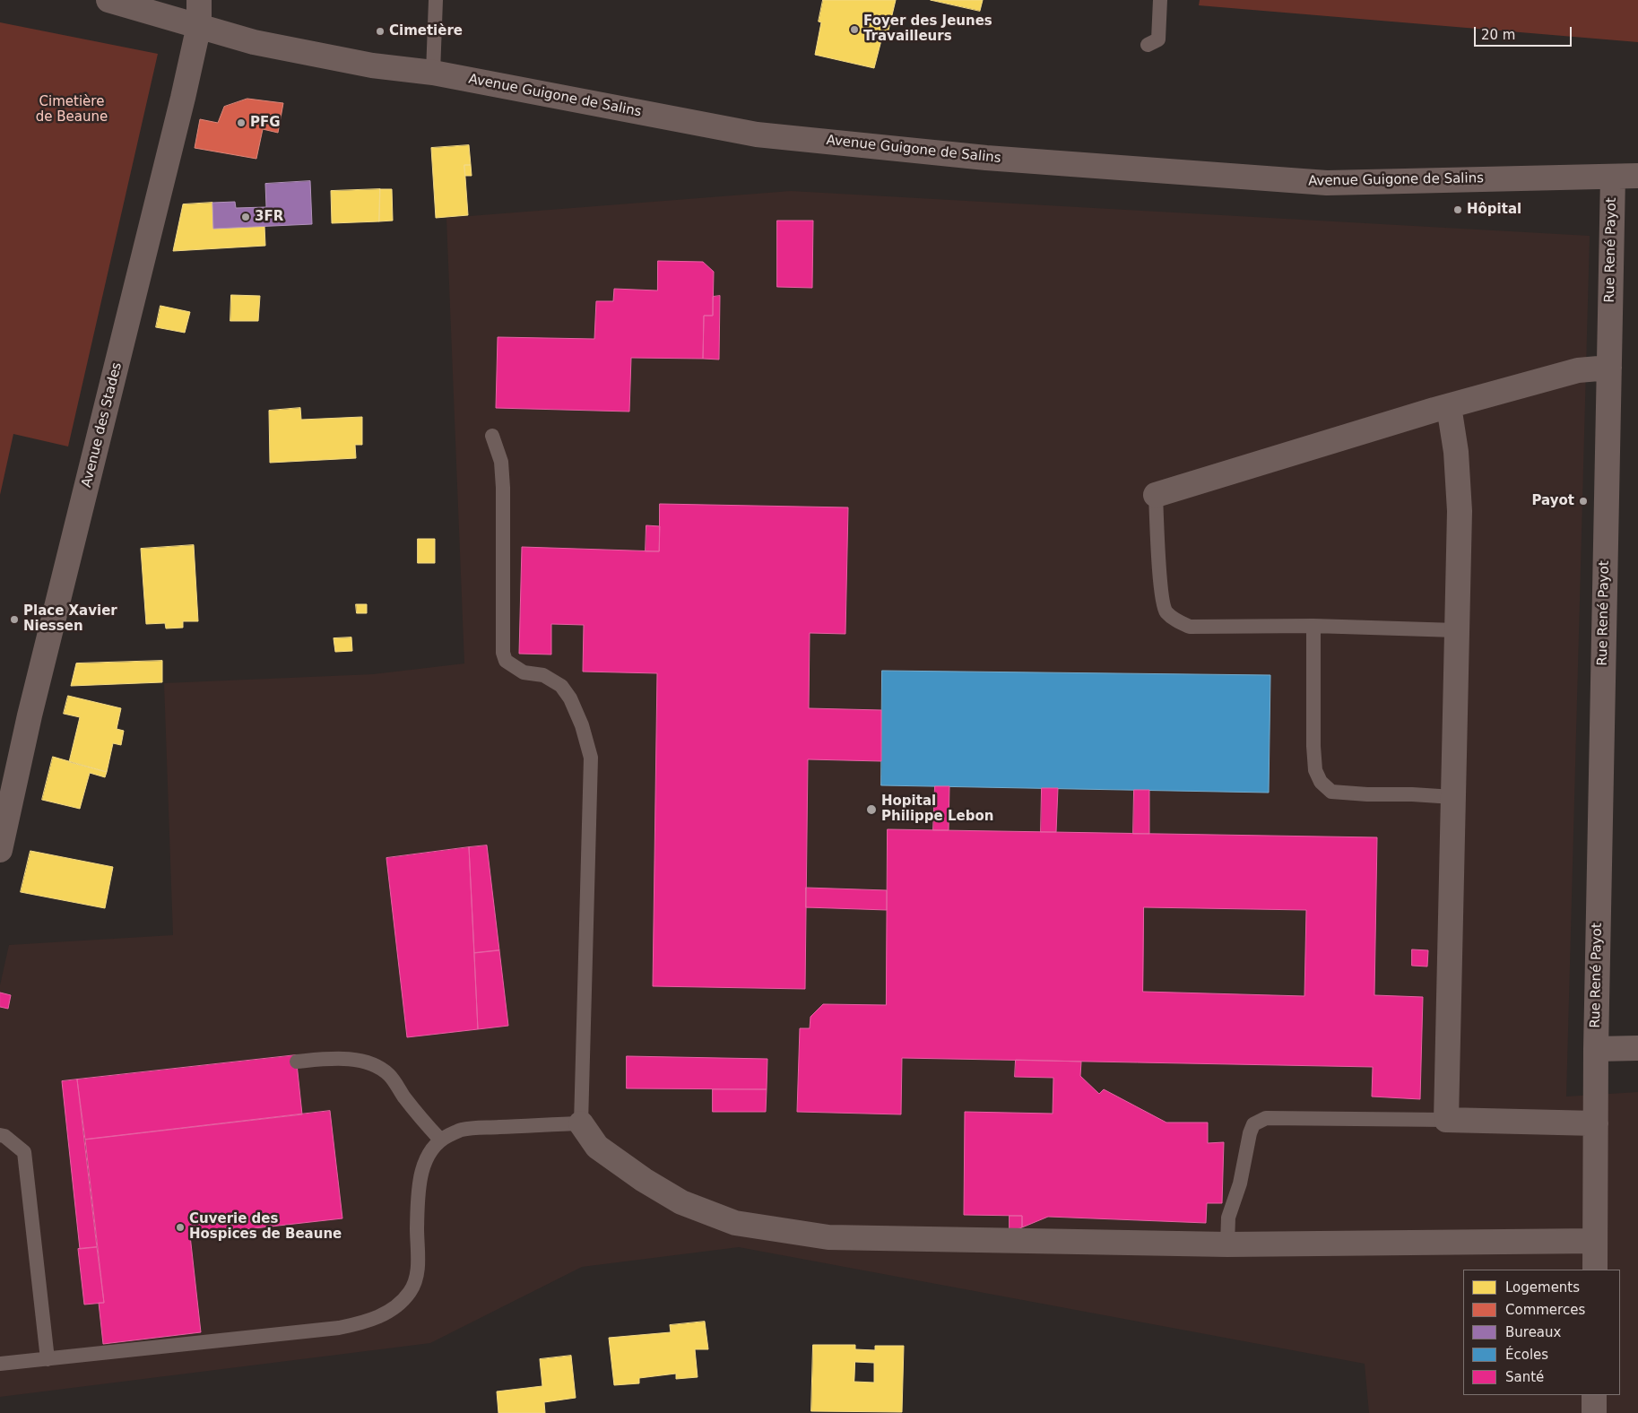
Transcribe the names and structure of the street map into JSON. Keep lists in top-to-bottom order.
{
  "streets": {
    "street": ["Avenue Guigone de Salins", "Rue René Payot", "Avenue des Stades"]
  },
  "crossings": [
    ["Avenue Guigone de Salins", "Rue René Payot"],
    ["Avenue Guigone de Salins", "Avenue des Stades"]
  ],
  "parks": ["Cimetière de Beaune"],
  "places": [
    "Foyer des Jeunes Travailleurs",
    "Cimetière",
    "PFG",
    "Hôpital",
    "3FR",
    "Payot",
    "Place Xavier Niessen",
    "Hopital Philippe Lebon",
    "Cuverie des Hospices de Beaune"
  ],
  "legend": [
    "Logements",
    "Commerces",
    "Bureaux",
    "Écoles",
    "Santé"
  ],
  "scale_bar": "20 m"
}
